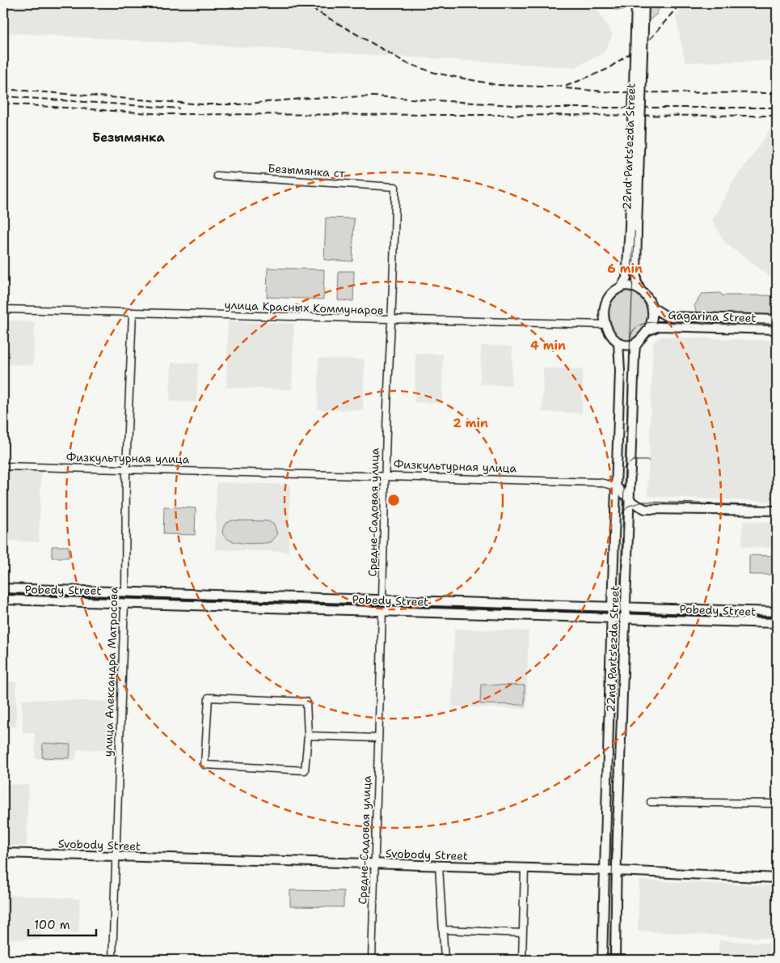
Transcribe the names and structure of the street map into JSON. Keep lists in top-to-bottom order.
{
  "streets": {
    "main road": [
      "22nd Parts'ezda Street",
      "Gagarina Street",
      "Средне-Садовая улица",
      "Pobedy Street",
      "улица Александра Матросова",
      "Svobody Street"
    ],
    "street": ["Безымянка ст", "улица Красных Коммунаров", "Физкультурная улица"]
  },
  "crossings": [
    ["22nd Parts'ezda Street", "улица Красных Коммунаров"],
    ["22nd Parts'ezda Street", "Gagarina Street"],
    ["22nd Parts'ezda Street", "Физкультурная улица"],
    ["22nd Parts'ezda Street", "Pobedy Street"],
    ["22nd Parts'ezda Street", "Svobody Street"],
    ["Безымянка ст", "Средне-Садовая улица"],
    ["улица Красных Коммунаров", "Gagarina Street"],
    ["улица Красных Коммунаров", "Средне-Садовая улица"],
    ["улица Красных Коммунаров", "улица Александра Матросова"],
    ["Физкультурная улица", "Средне-Садовая улица"],
    ["Физкультурная улица", "улица Александра Матросова"],
    ["Средне-Садовая улица", "Pobedy Street"],
    ["Средне-Садовая улица", "Svobody Street"],
    ["Pobedy Street", "улица Александра Матросова"],
    ["улица Александра Матросова", "Svobody Street"]
  ],
  "districts": ["Безымянка"],
  "scale_bar": "100 m",
  "rings": ["6 min", "4 min", "2 min"]
}
